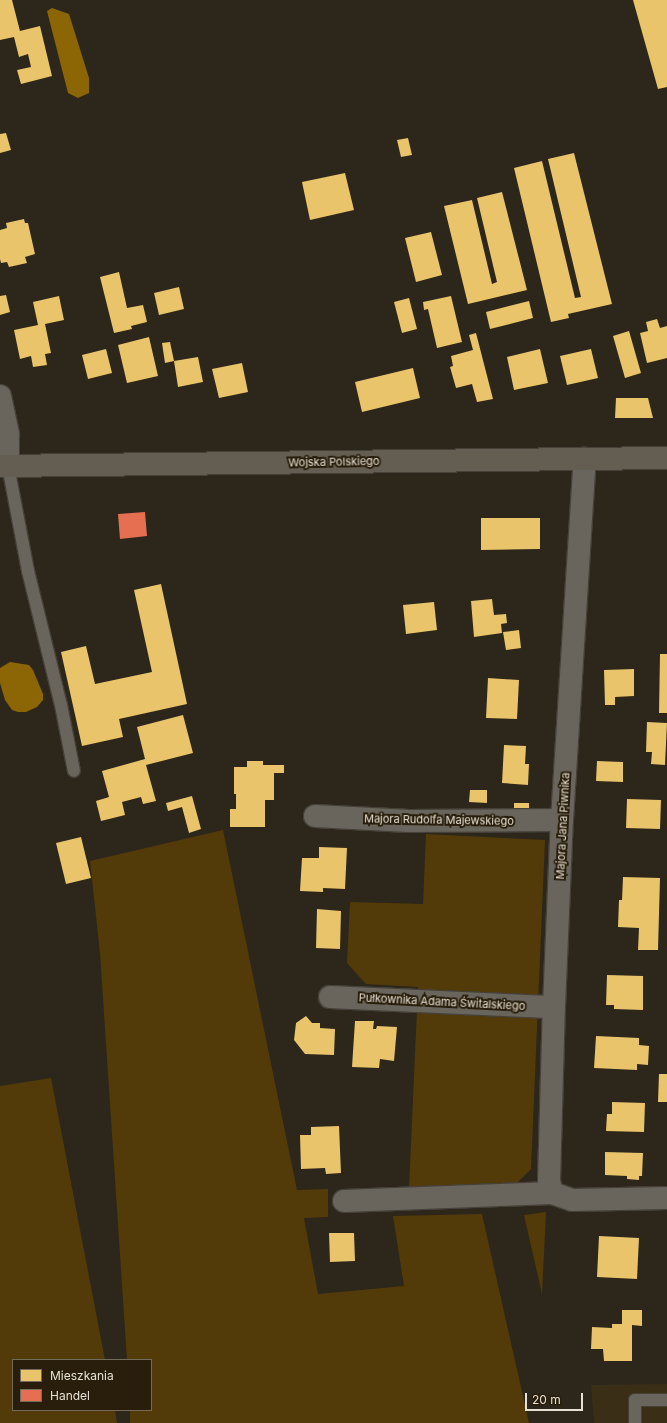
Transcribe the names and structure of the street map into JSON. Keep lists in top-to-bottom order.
{
  "streets": {
    "main road": ["Wojska Polskiego"],
    "street": ["Majora Rudolfa Majewskiego", "Majora Jana Piwnika", "Pułkownika Adama Świtalskiego"]
  },
  "crossings": [
    ["Wojska Polskiego", "Majora Jana Piwnika"],
    ["Majora Rudolfa Majewskiego", "Majora Jana Piwnika"],
    ["Majora Jana Piwnika", "Pułkownika Adama Świtalskiego"]
  ],
  "legend": ["Mieszkania", "Handel"],
  "scale_bar": "20 m"
}
